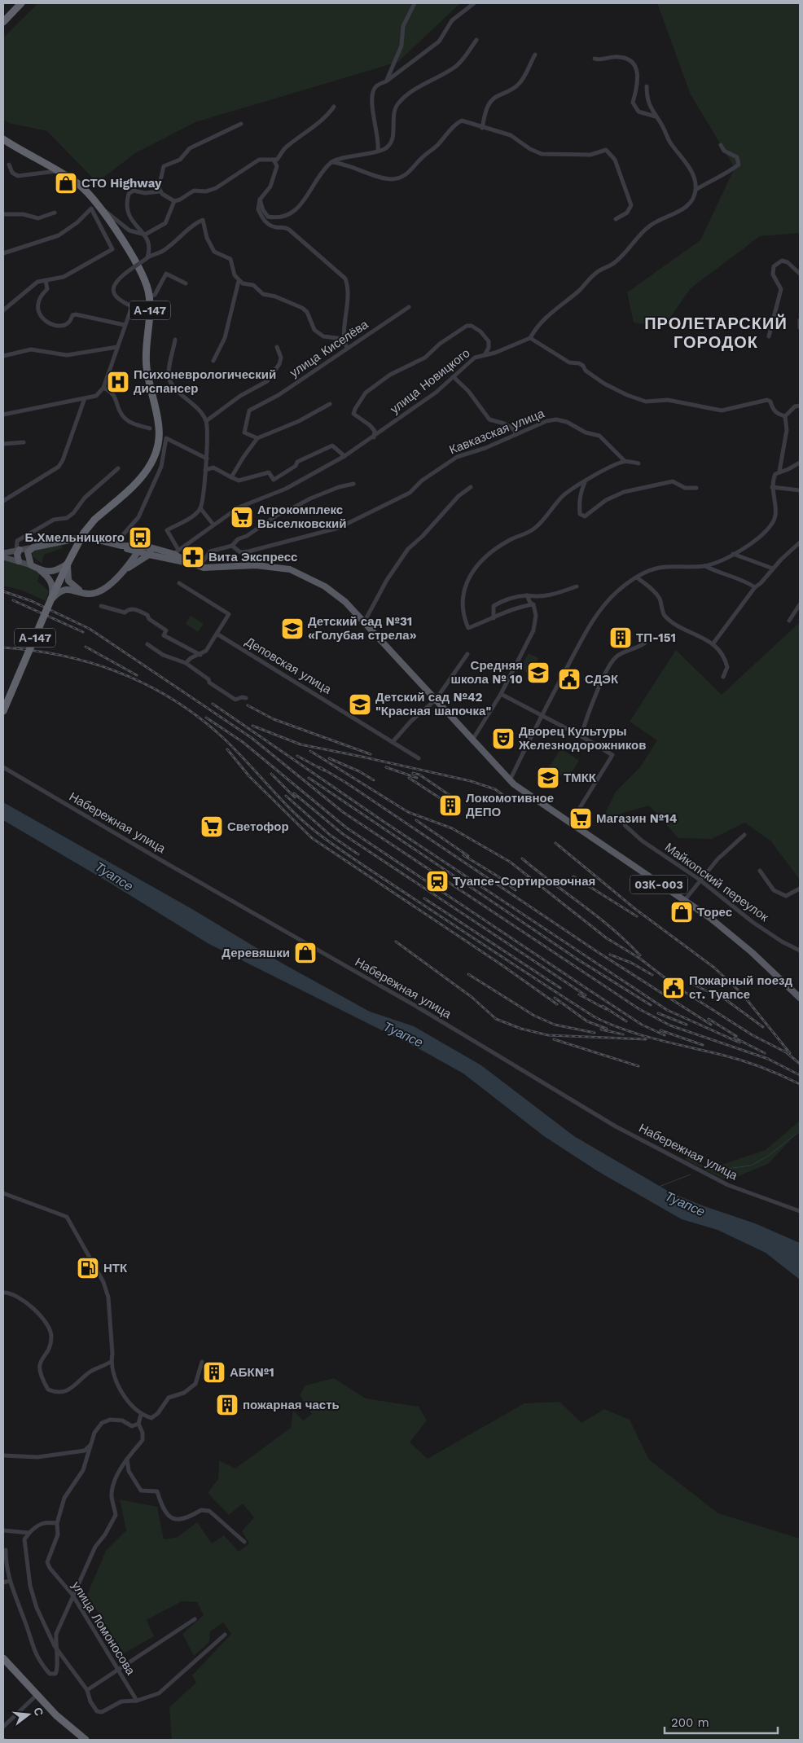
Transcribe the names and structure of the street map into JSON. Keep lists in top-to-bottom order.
{
  "streets": {
    "highway": ["А-147"],
    "main road": ["03К-003"],
    "street": [
      "улица Киселёва",
      "улица Новицкого",
      "Кавказская улица",
      "Деповская улица",
      "Набережная улица",
      "Майкопский переулок",
      "улица Ломоносова"
    ]
  },
  "districts": ["ПРОЛЕТАРСКИЙ ГОРОДОК"],
  "water": ["Туапсе"],
  "places": {
    "shop": ["СТО Highway", "Торес", "Деревяшки"],
    "hospital": ["Психоневрологический диспансер"],
    "supermarket": ["Агрокомплекс Выселковский", "Магазин №14", "Светофор"],
    "bus stop": ["Б.Хмельницкого"],
    "pharmacy": ["Вита Экспресс"],
    "school or university": [
      "Детский сад №31 «Голубая стрела»",
      "Средняя школа № 10",
      "Детский сад №42 \"Красная шапочка\"",
      "ТМКК"
    ],
    "building": [
      "ТП-151",
      "Локомотивное ДЕПО",
      "АБК№1",
      "пожарная часть"
    ],
    "public building": ["СДЭК", "Пожарный поезд ст. Туапсе"],
    "theatre": ["Дворец Культуры Железнодорожников"],
    "station": ["Туапсе-Сортировочная"],
    "fuel station": ["НТК"]
  },
  "scale_bar": "200 m",
  "north": "right"
}
